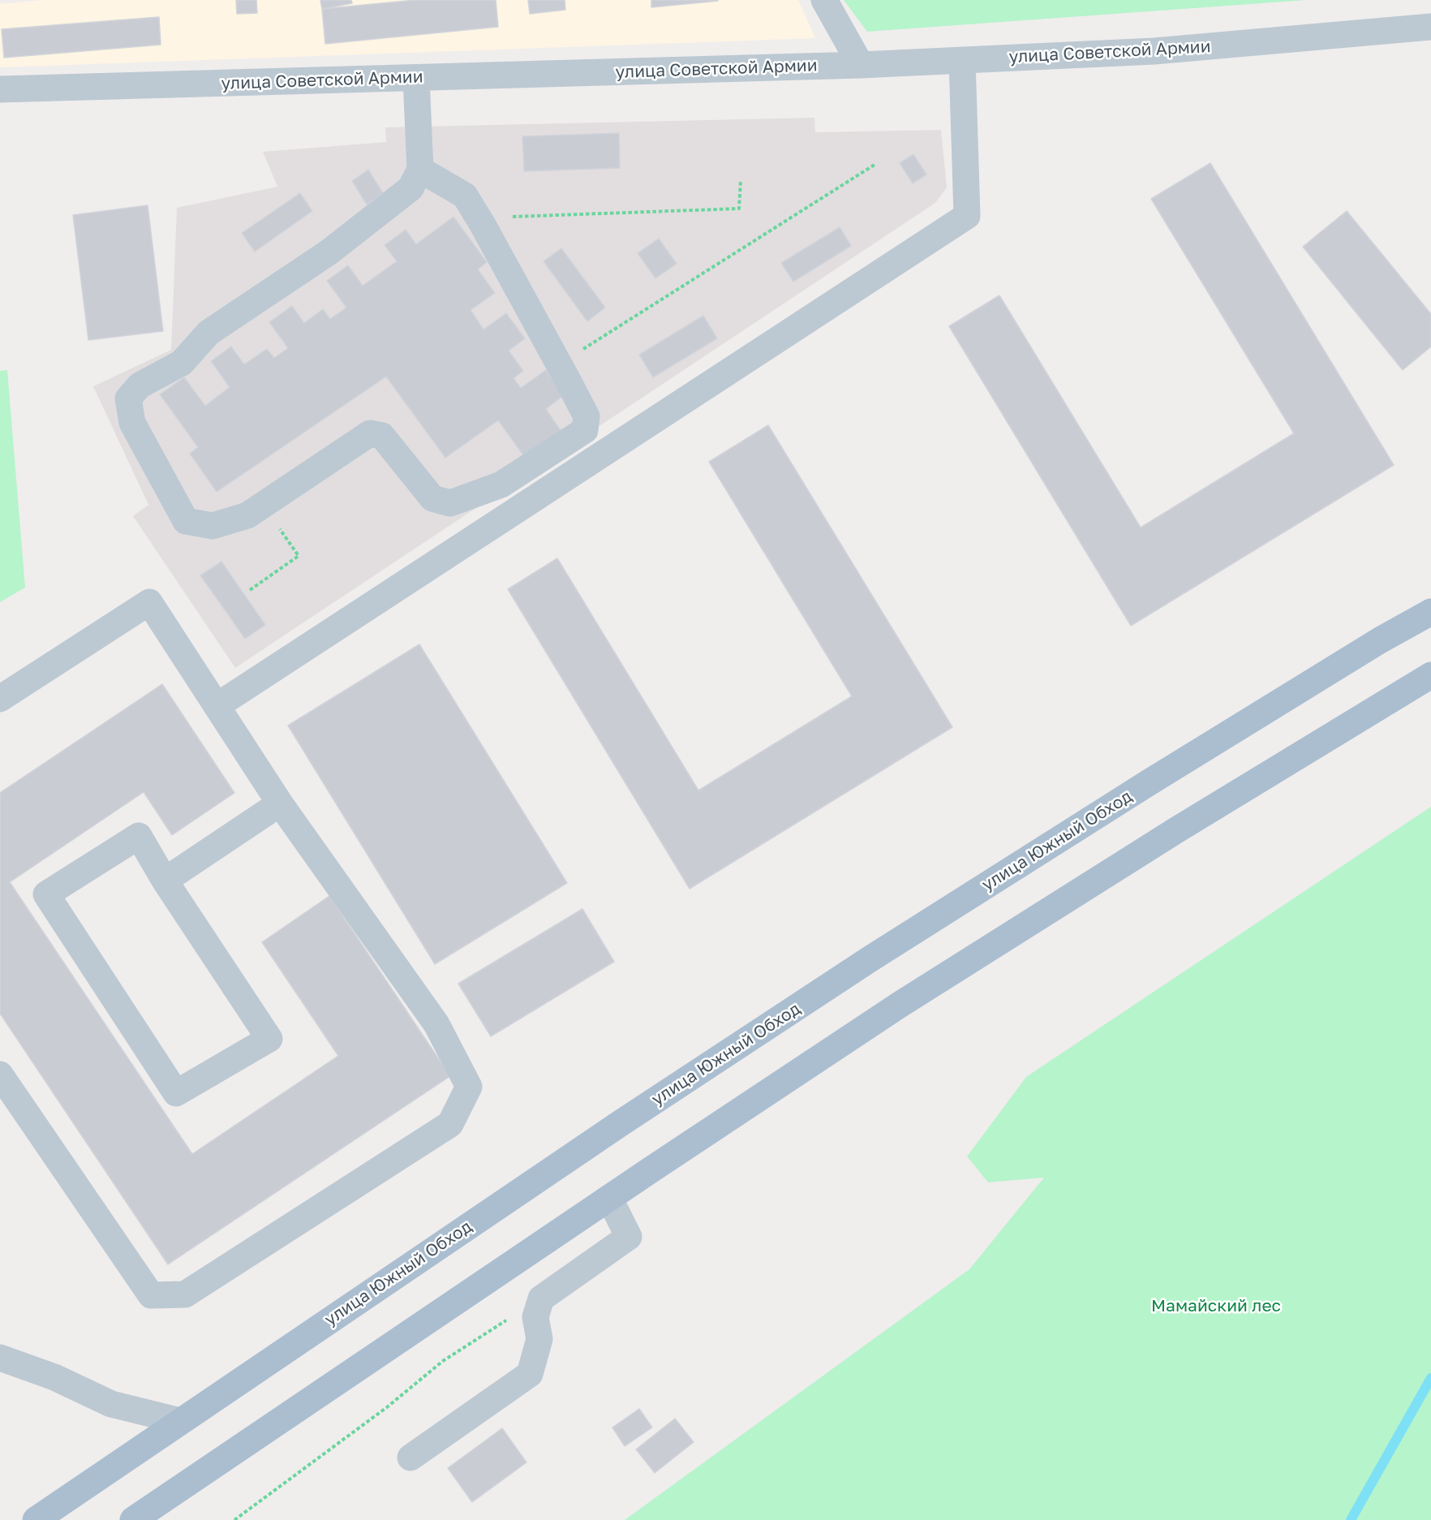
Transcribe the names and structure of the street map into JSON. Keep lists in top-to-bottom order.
{
  "streets": {
    "main road": ["улица Южный Обход"],
    "street": ["улица Советской Армии"]
  },
  "parks": ["Мамайский лес"]
}
